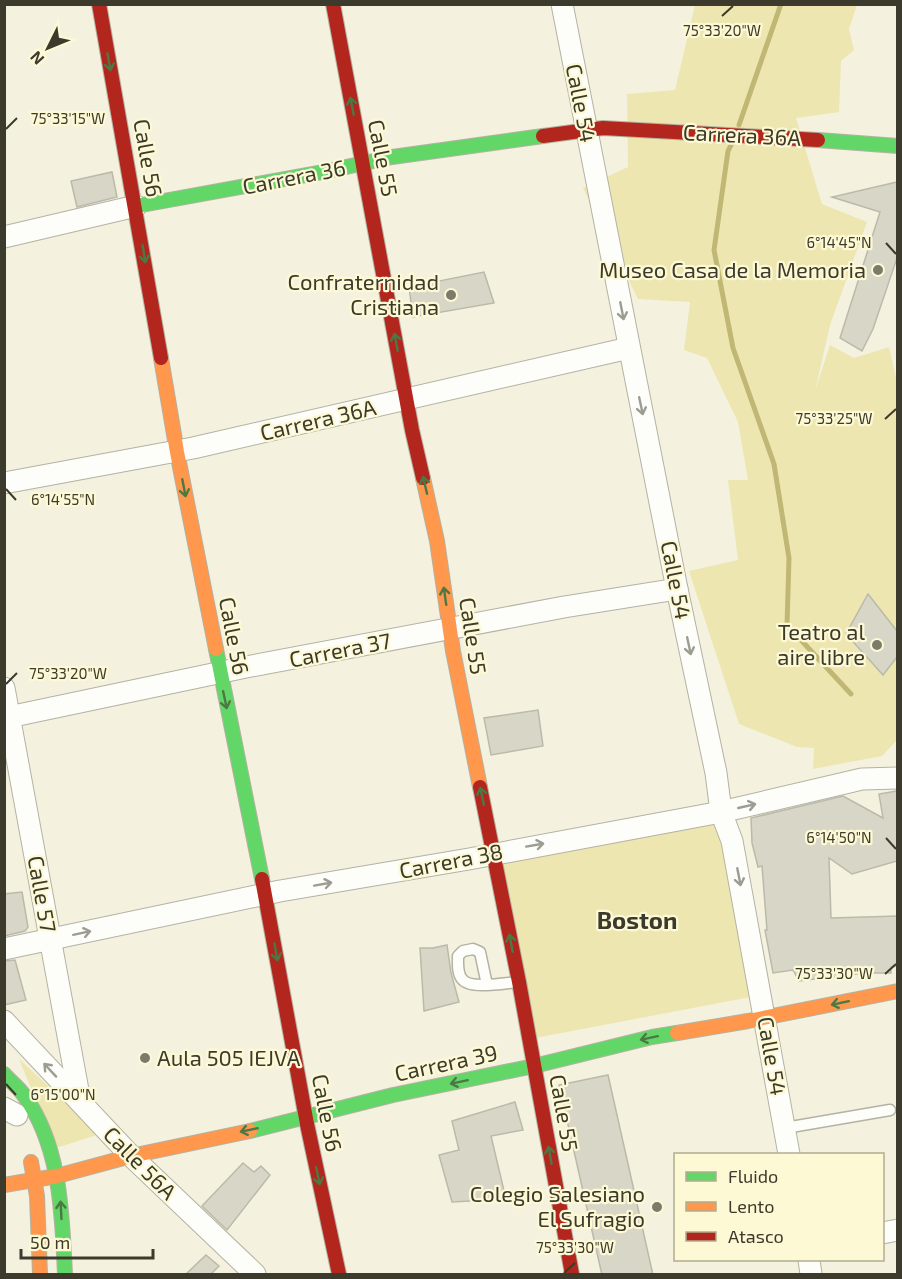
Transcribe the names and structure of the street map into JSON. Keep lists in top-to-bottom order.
{
  "streets": {
    "street": [
      "Calle 54",
      "Carrera 36A",
      "Calle 56",
      "Calle 55",
      "Carrera 36",
      "Carrera 37",
      "Carrera 38",
      "Calle 57",
      "Carrera 39",
      "Calle 56A"
    ]
  },
  "crossings": [
    ["Calle 54", "Carrera 36A"],
    ["Calle 54", "Carrera 36"],
    ["Calle 54", "Carrera 37"],
    ["Calle 54", "Carrera 38"],
    ["Calle 54", "Carrera 39"],
    ["Carrera 36A", "Calle 56"],
    ["Carrera 36A", "Calle 55"],
    ["Carrera 36A", "Carrera 36"],
    ["Calle 56", "Carrera 36"],
    ["Calle 56", "Carrera 37"],
    ["Calle 56", "Carrera 38"],
    ["Calle 56", "Carrera 39"],
    ["Calle 55", "Carrera 36"],
    ["Calle 55", "Carrera 37"],
    ["Calle 55", "Carrera 38"],
    ["Calle 55", "Carrera 39"],
    ["Carrera 37", "Calle 57"],
    ["Carrera 38", "Calle 57"],
    ["Calle 57", "Calle 56A"],
    ["Carrera 39", "Calle 56A"]
  ],
  "one_way": [
    "Calle 54",
    "Calle 56",
    "Calle 55",
    "Carrera 38",
    "Carrera 39"
  ],
  "districts": ["Boston"],
  "places": [
    "Museo Casa de la Memoria",
    "Confraternidad Cristiana",
    "Teatro al aire libre",
    "Aula 505 IEJVA",
    "Colegio Salesiano El Sufragio"
  ],
  "legend": ["Fluido", "Lento", "Atasco"],
  "scale_bar": "50 m",
  "north": "bottom left",
  "coordinates": [
    "75°33'20\"W",
    "75°33'15\"W",
    "6°14'45\"N",
    "75°33'25\"W",
    "6°14'55\"N",
    "6°14'50\"N",
    "75°33'30\"W",
    "6°15'00\"N"
  ]
}
